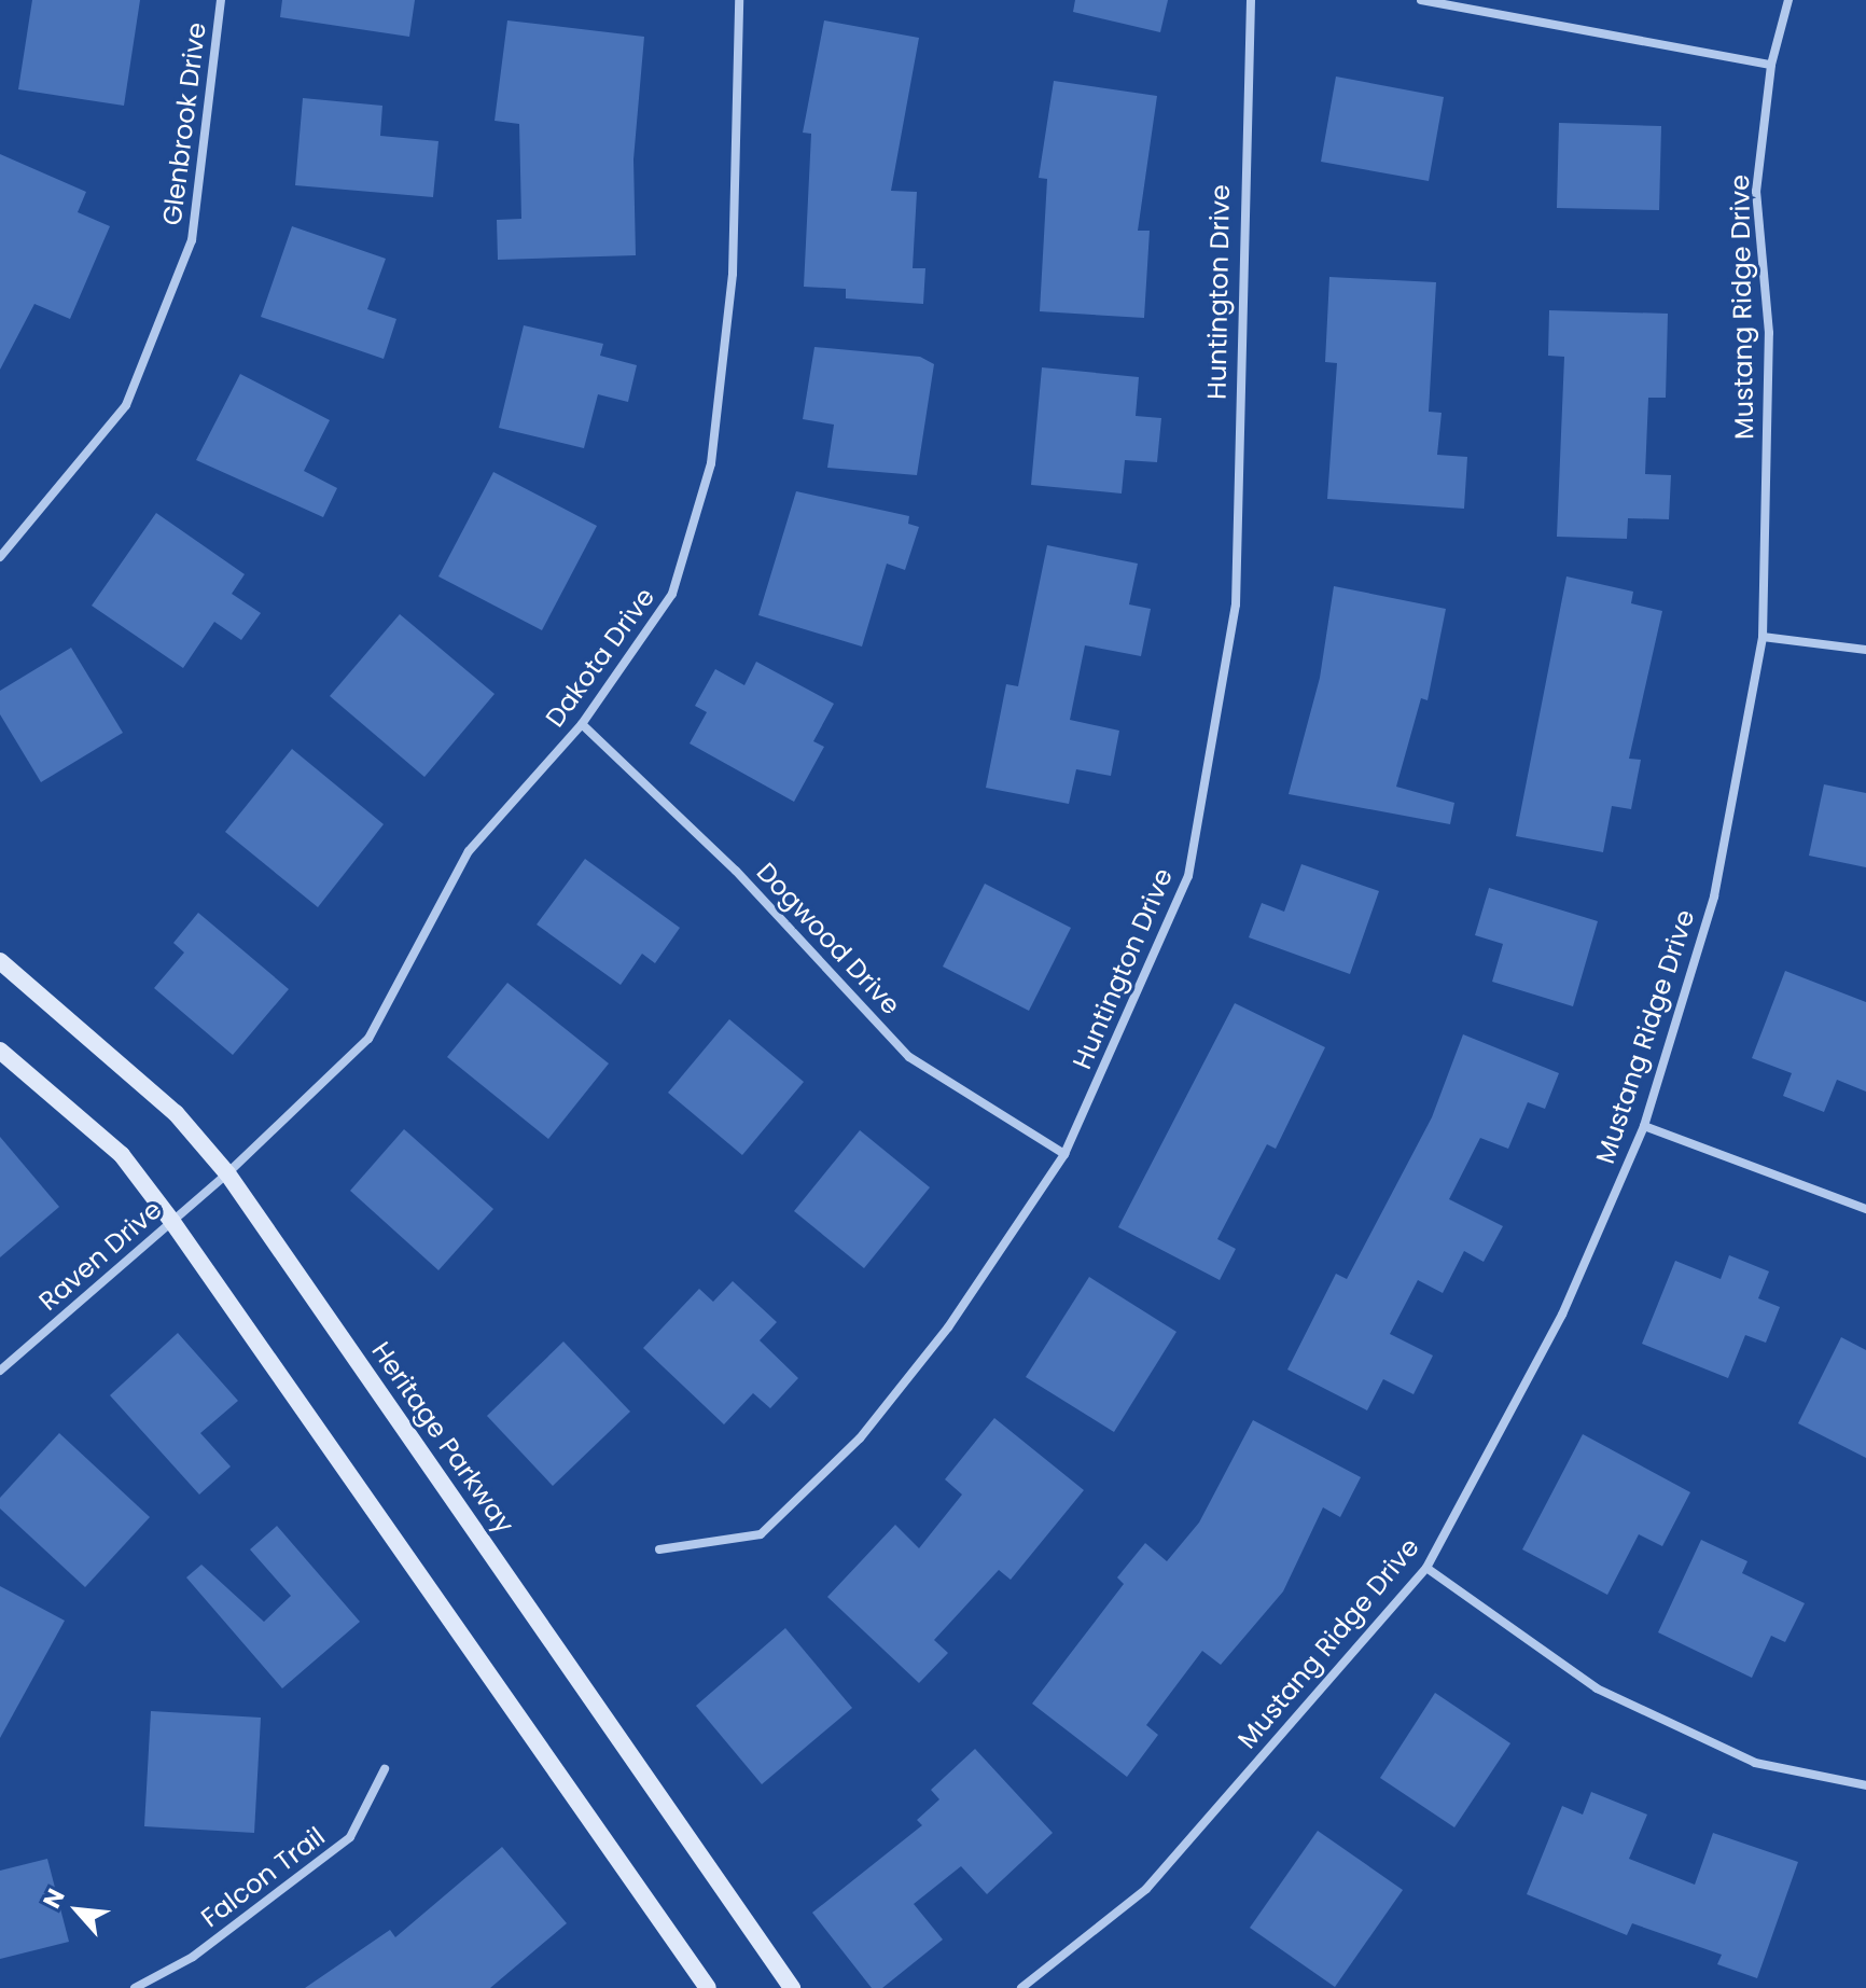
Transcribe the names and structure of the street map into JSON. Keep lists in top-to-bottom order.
{
  "streets": {
    "main road": ["Heritage Parkway"],
    "street": [
      "Glenbrook Drive",
      "Huntington Drive",
      "Mustang Ridge Drive",
      "Dakota Drive",
      "Dogwood Drive",
      "Raven Drive",
      "Falcon Trail"
    ]
  },
  "crossings": [
    ["Huntington Drive", "Dogwood Drive"],
    ["Dakota Drive", "Dogwood Drive"],
    ["Dakota Drive", "Raven Drive"],
    ["Dakota Drive", "Heritage Parkway"],
    ["Raven Drive", "Heritage Parkway"]
  ],
  "north": "top left"
}
